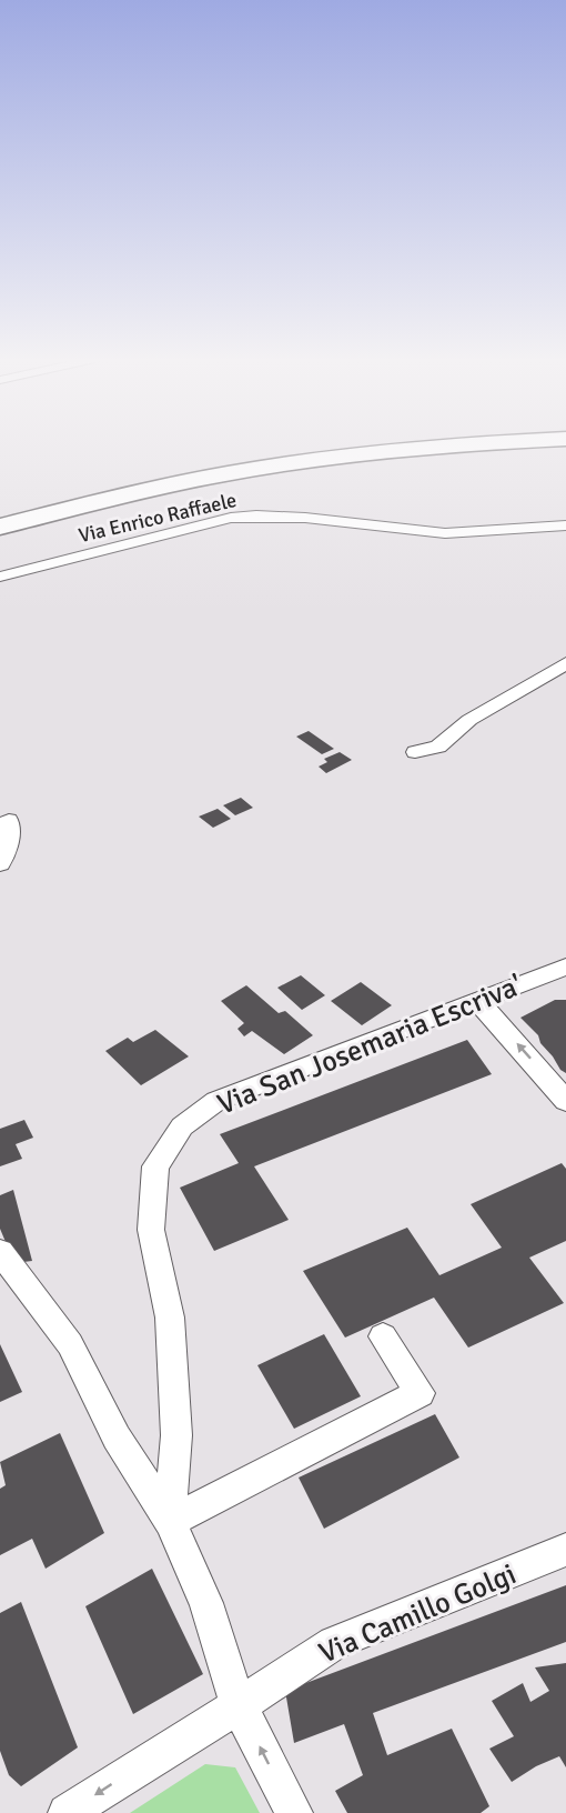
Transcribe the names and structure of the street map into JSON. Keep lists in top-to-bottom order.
{
  "streets": {
    "street": ["Via Enrico Raffaele", "Via San Josemaria Escriva'", "Via Camillo Golgi"]
  },
  "crossings": [
    ["Via San Josemaria Escriva'", "Via Camillo Golgi"]
  ],
  "one_way": ["Via Camillo Golgi"]
}
